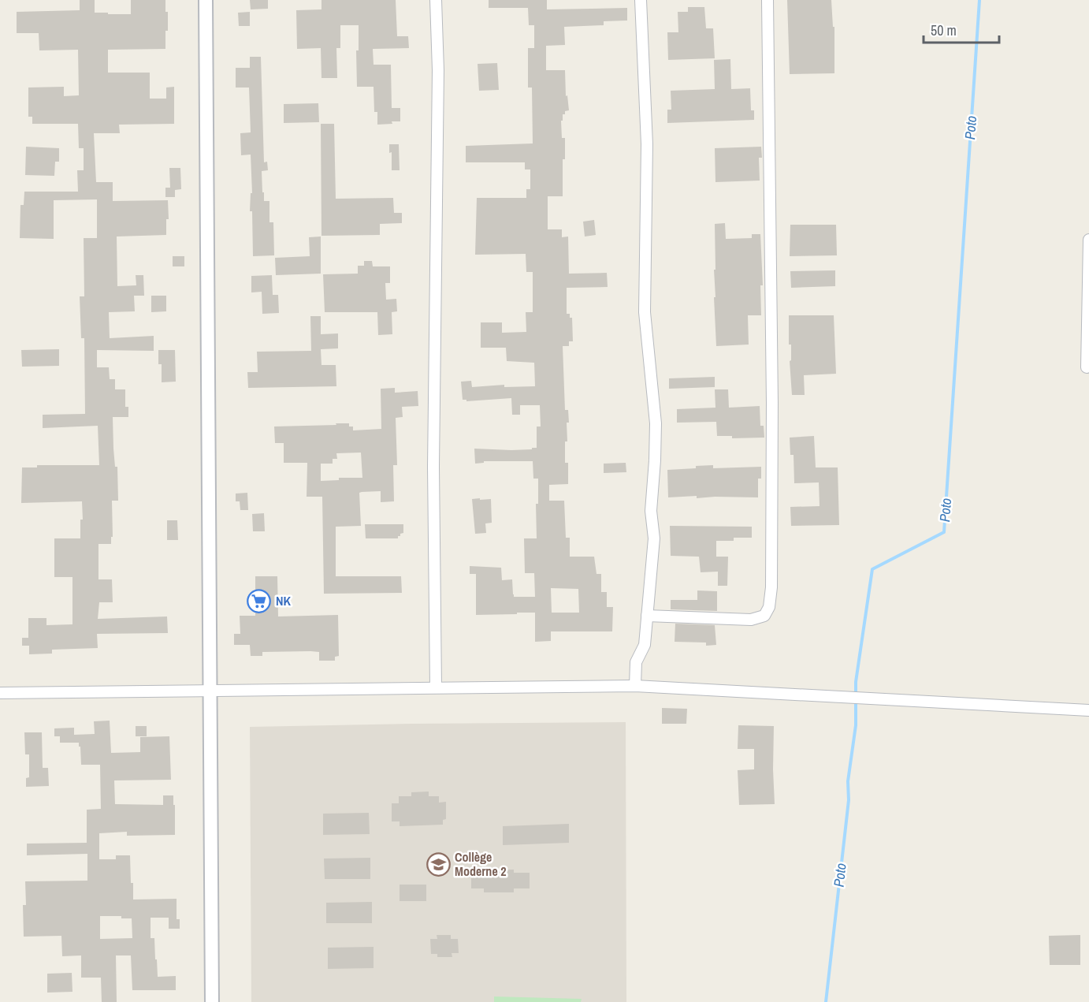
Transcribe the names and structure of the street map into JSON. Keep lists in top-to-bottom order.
{
  "water": ["Poto"],
  "places": {
    "supermarket": ["NK"],
    "school or university": ["Collège Moderne 2"]
  },
  "scale_bar": "50 m"
}
